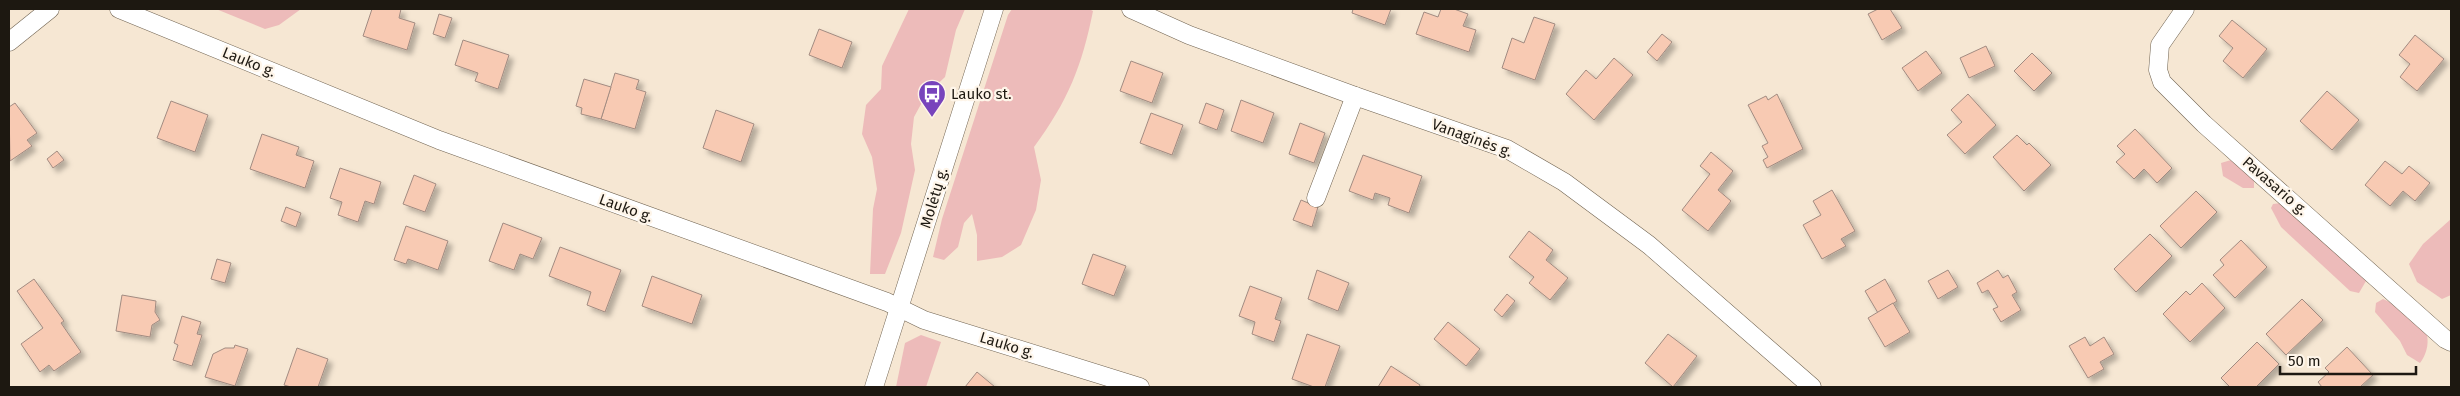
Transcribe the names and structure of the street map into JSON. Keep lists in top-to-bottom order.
{
  "streets": {
    "street": [
      "Lauko g.",
      "Vanaginės g.",
      "Pavasario g.",
      "Molėtų g."
    ]
  },
  "crossings": [
    ["Lauko g.", "Molėtų g."]
  ],
  "places": {
    "bus stop": ["Lauko st."]
  },
  "scale_bar": "50 m"
}
